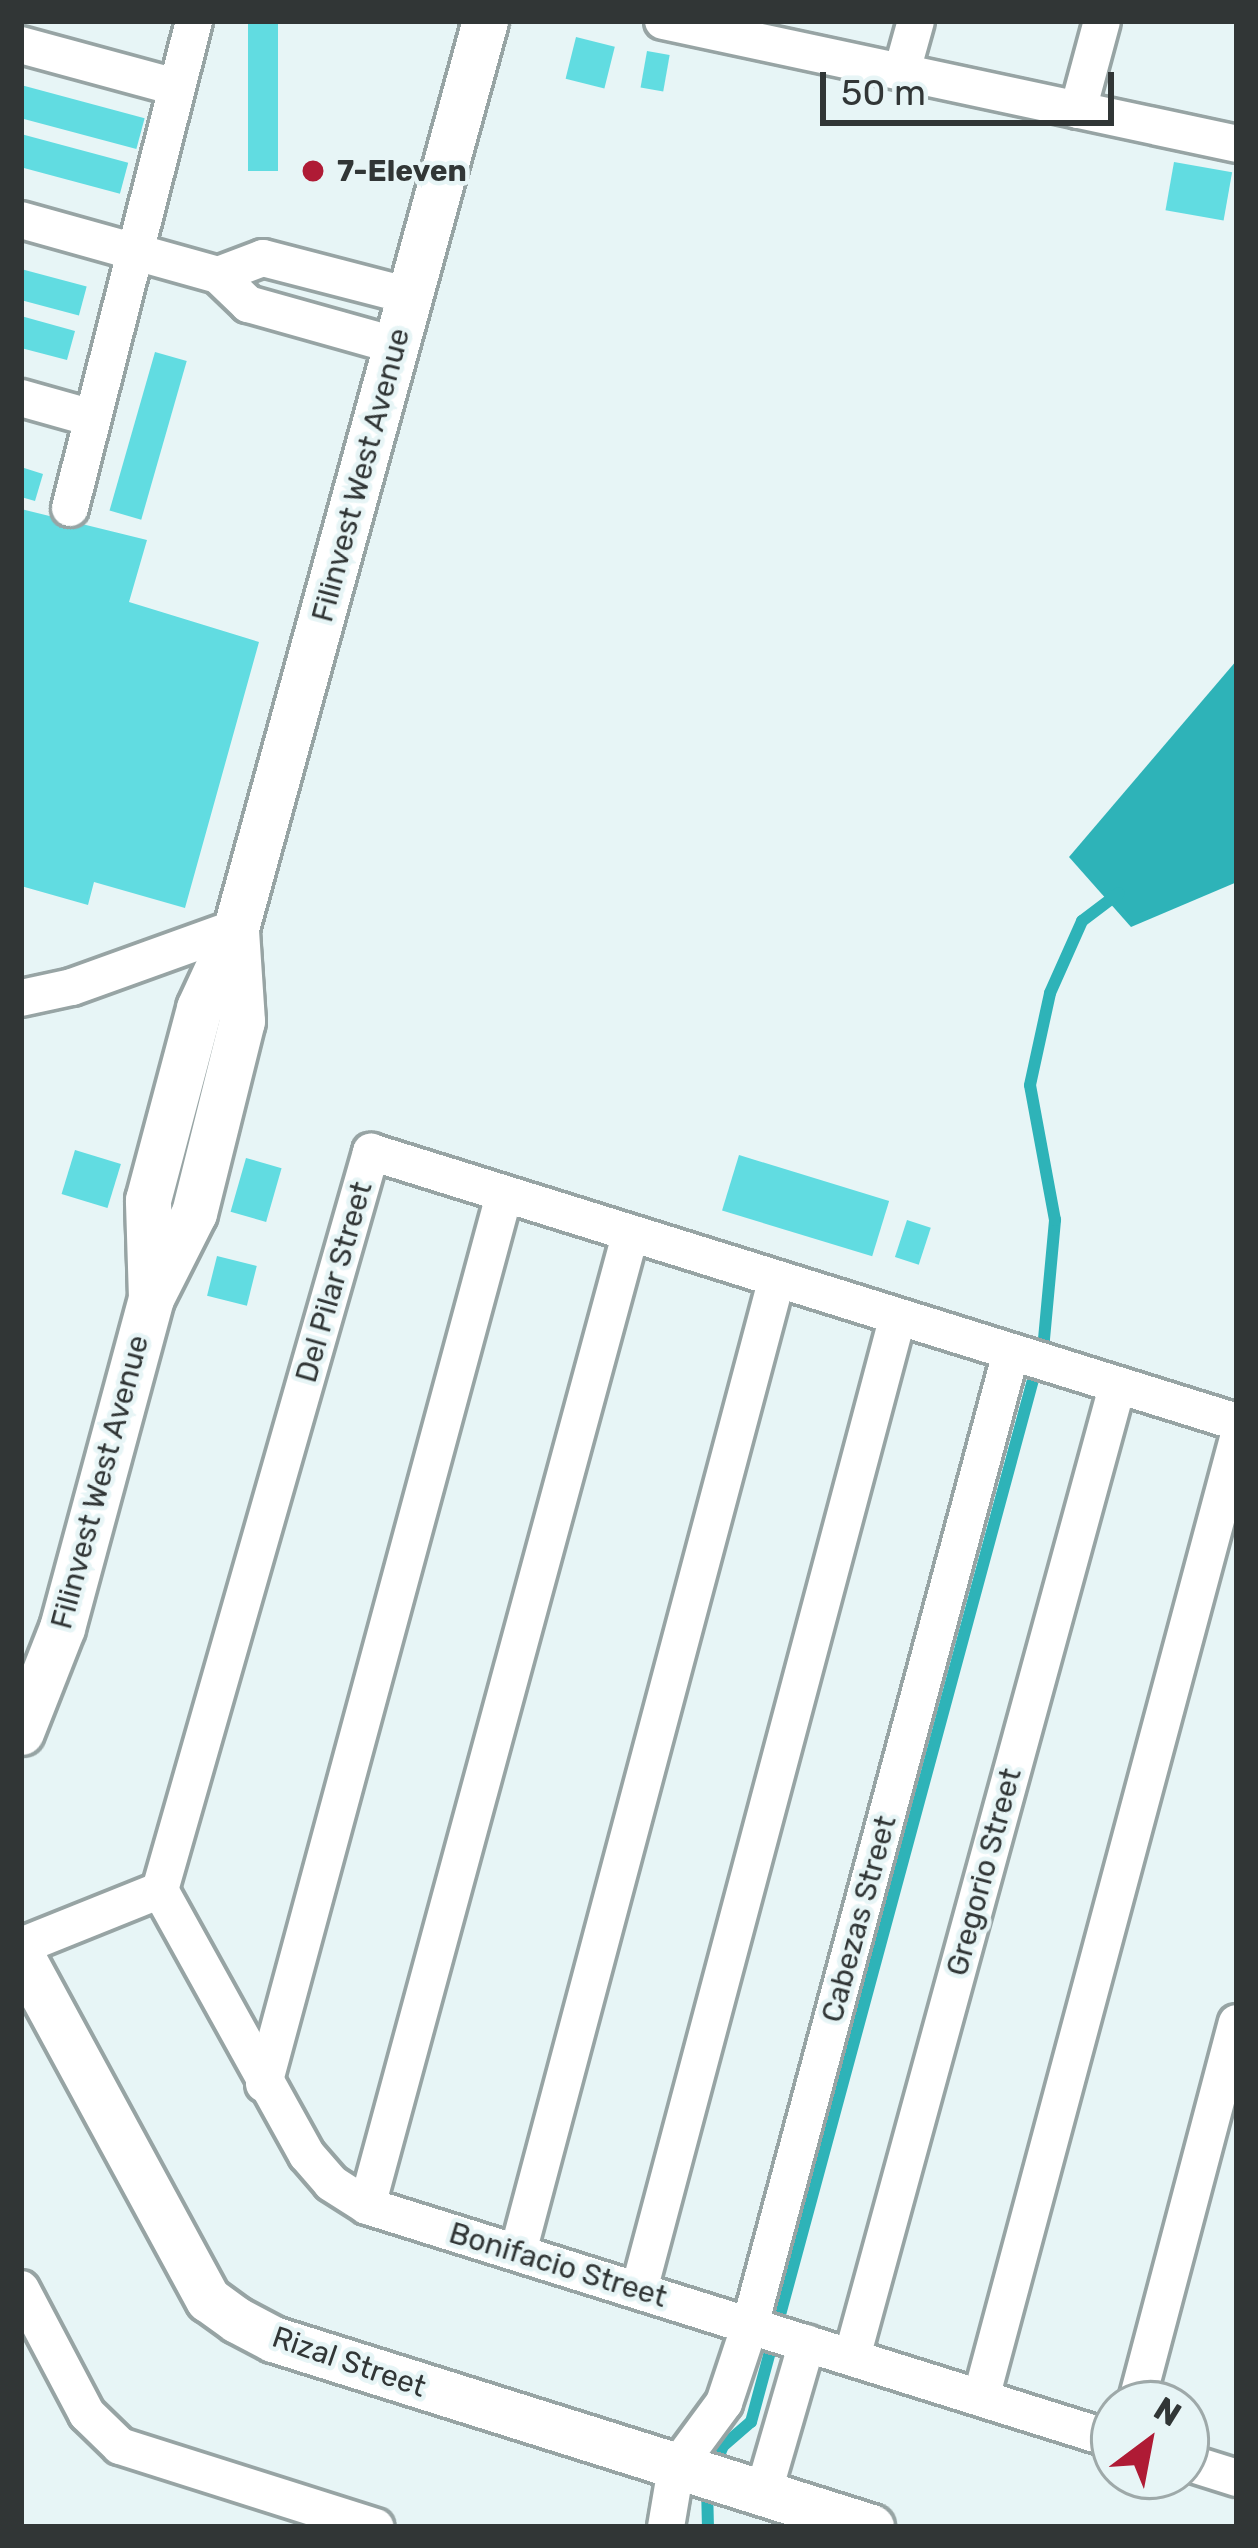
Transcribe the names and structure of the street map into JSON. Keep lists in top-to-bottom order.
{
  "streets": {
    "street": [
      "Filinvest West Avenue",
      "Del Pilar Street",
      "Gregorio Street",
      "Cabezas Street",
      "Bonifacio Street",
      "Rizal Street"
    ]
  },
  "crossings": [
    ["Del Pilar Street", "Gregorio Street"],
    ["Del Pilar Street", "Cabezas Street"],
    ["Del Pilar Street", "Bonifacio Street"],
    ["Gregorio Street", "Bonifacio Street"],
    ["Cabezas Street", "Bonifacio Street"],
    ["Cabezas Street", "Rizal Street"]
  ],
  "places": ["7-Eleven"],
  "scale_bar": "50 m",
  "north": "top right"
}
